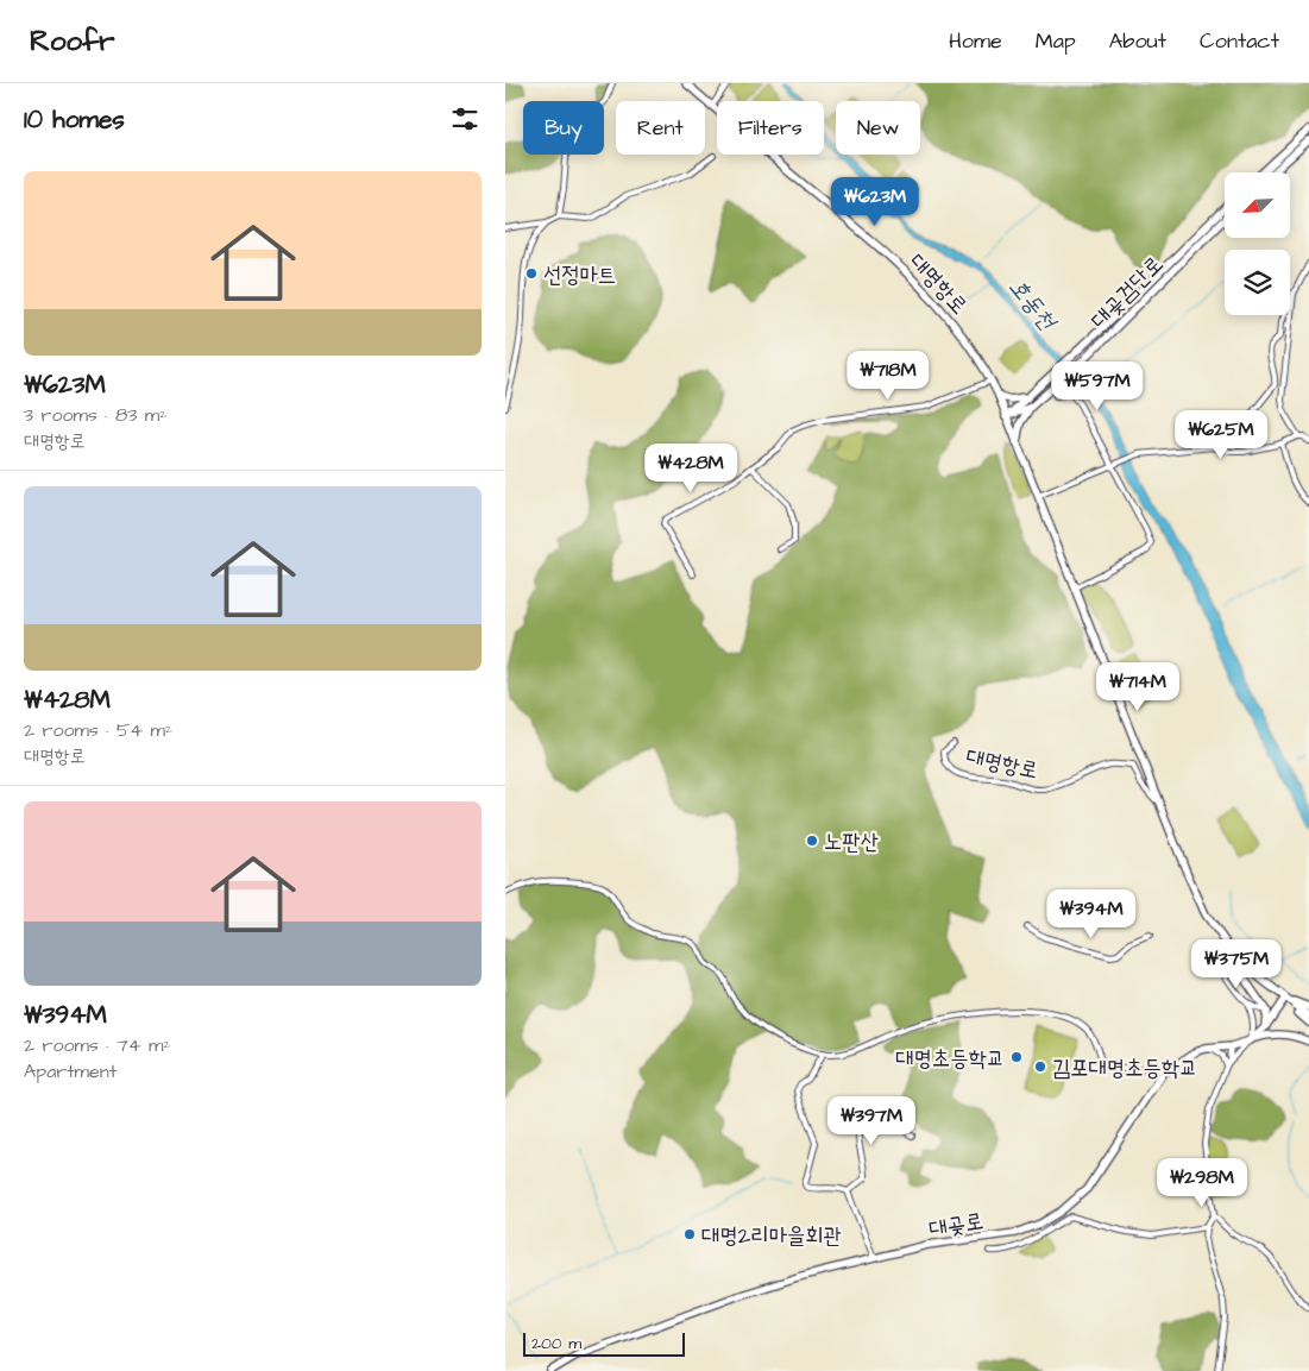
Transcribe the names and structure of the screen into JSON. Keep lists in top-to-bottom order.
{
  "streets": {
    "main road": ["대명항로", "대곶검단로", "대곶로"]
  },
  "crossings": [
    ["대명항로", "대곶검단로"],
    ["대명항로", "대곶로"]
  ],
  "water": ["호동천"],
  "places": [
    "선정마트",
    "노판산",
    "대명초등학교",
    "김포대명초등학교",
    "대명2리마을회관"
  ],
  "scale_bar": "200 m",
  "north": "bottom left",
  "page": {
    "header": "Roofr",
    "nav": [
      "Home",
      "Map",
      "About",
      "Contact"
    ],
    "heading": "10 homes",
    "chip": [
      "Buy",
      "Rent",
      "Filters",
      "New"
    ],
    "list": [
      {
        "name": "₩623M",
        "note": "3 rooms · 83 m² · 대명항로"
      },
      {
        "name": "₩428M",
        "note": "2 rooms · 54 m² · 대명항로"
      },
      {
        "name": "₩394M",
        "note": "2 rooms · 74 m² · Apartment"
      }
    ],
    "price": [
      "₩623M",
      "₩718M",
      "₩597M",
      "₩625M",
      "₩428M",
      "₩714M",
      "₩394M",
      "₩375M",
      "₩397M",
      "₩298M"
    ],
    "scale": "200 m"
  }
}
